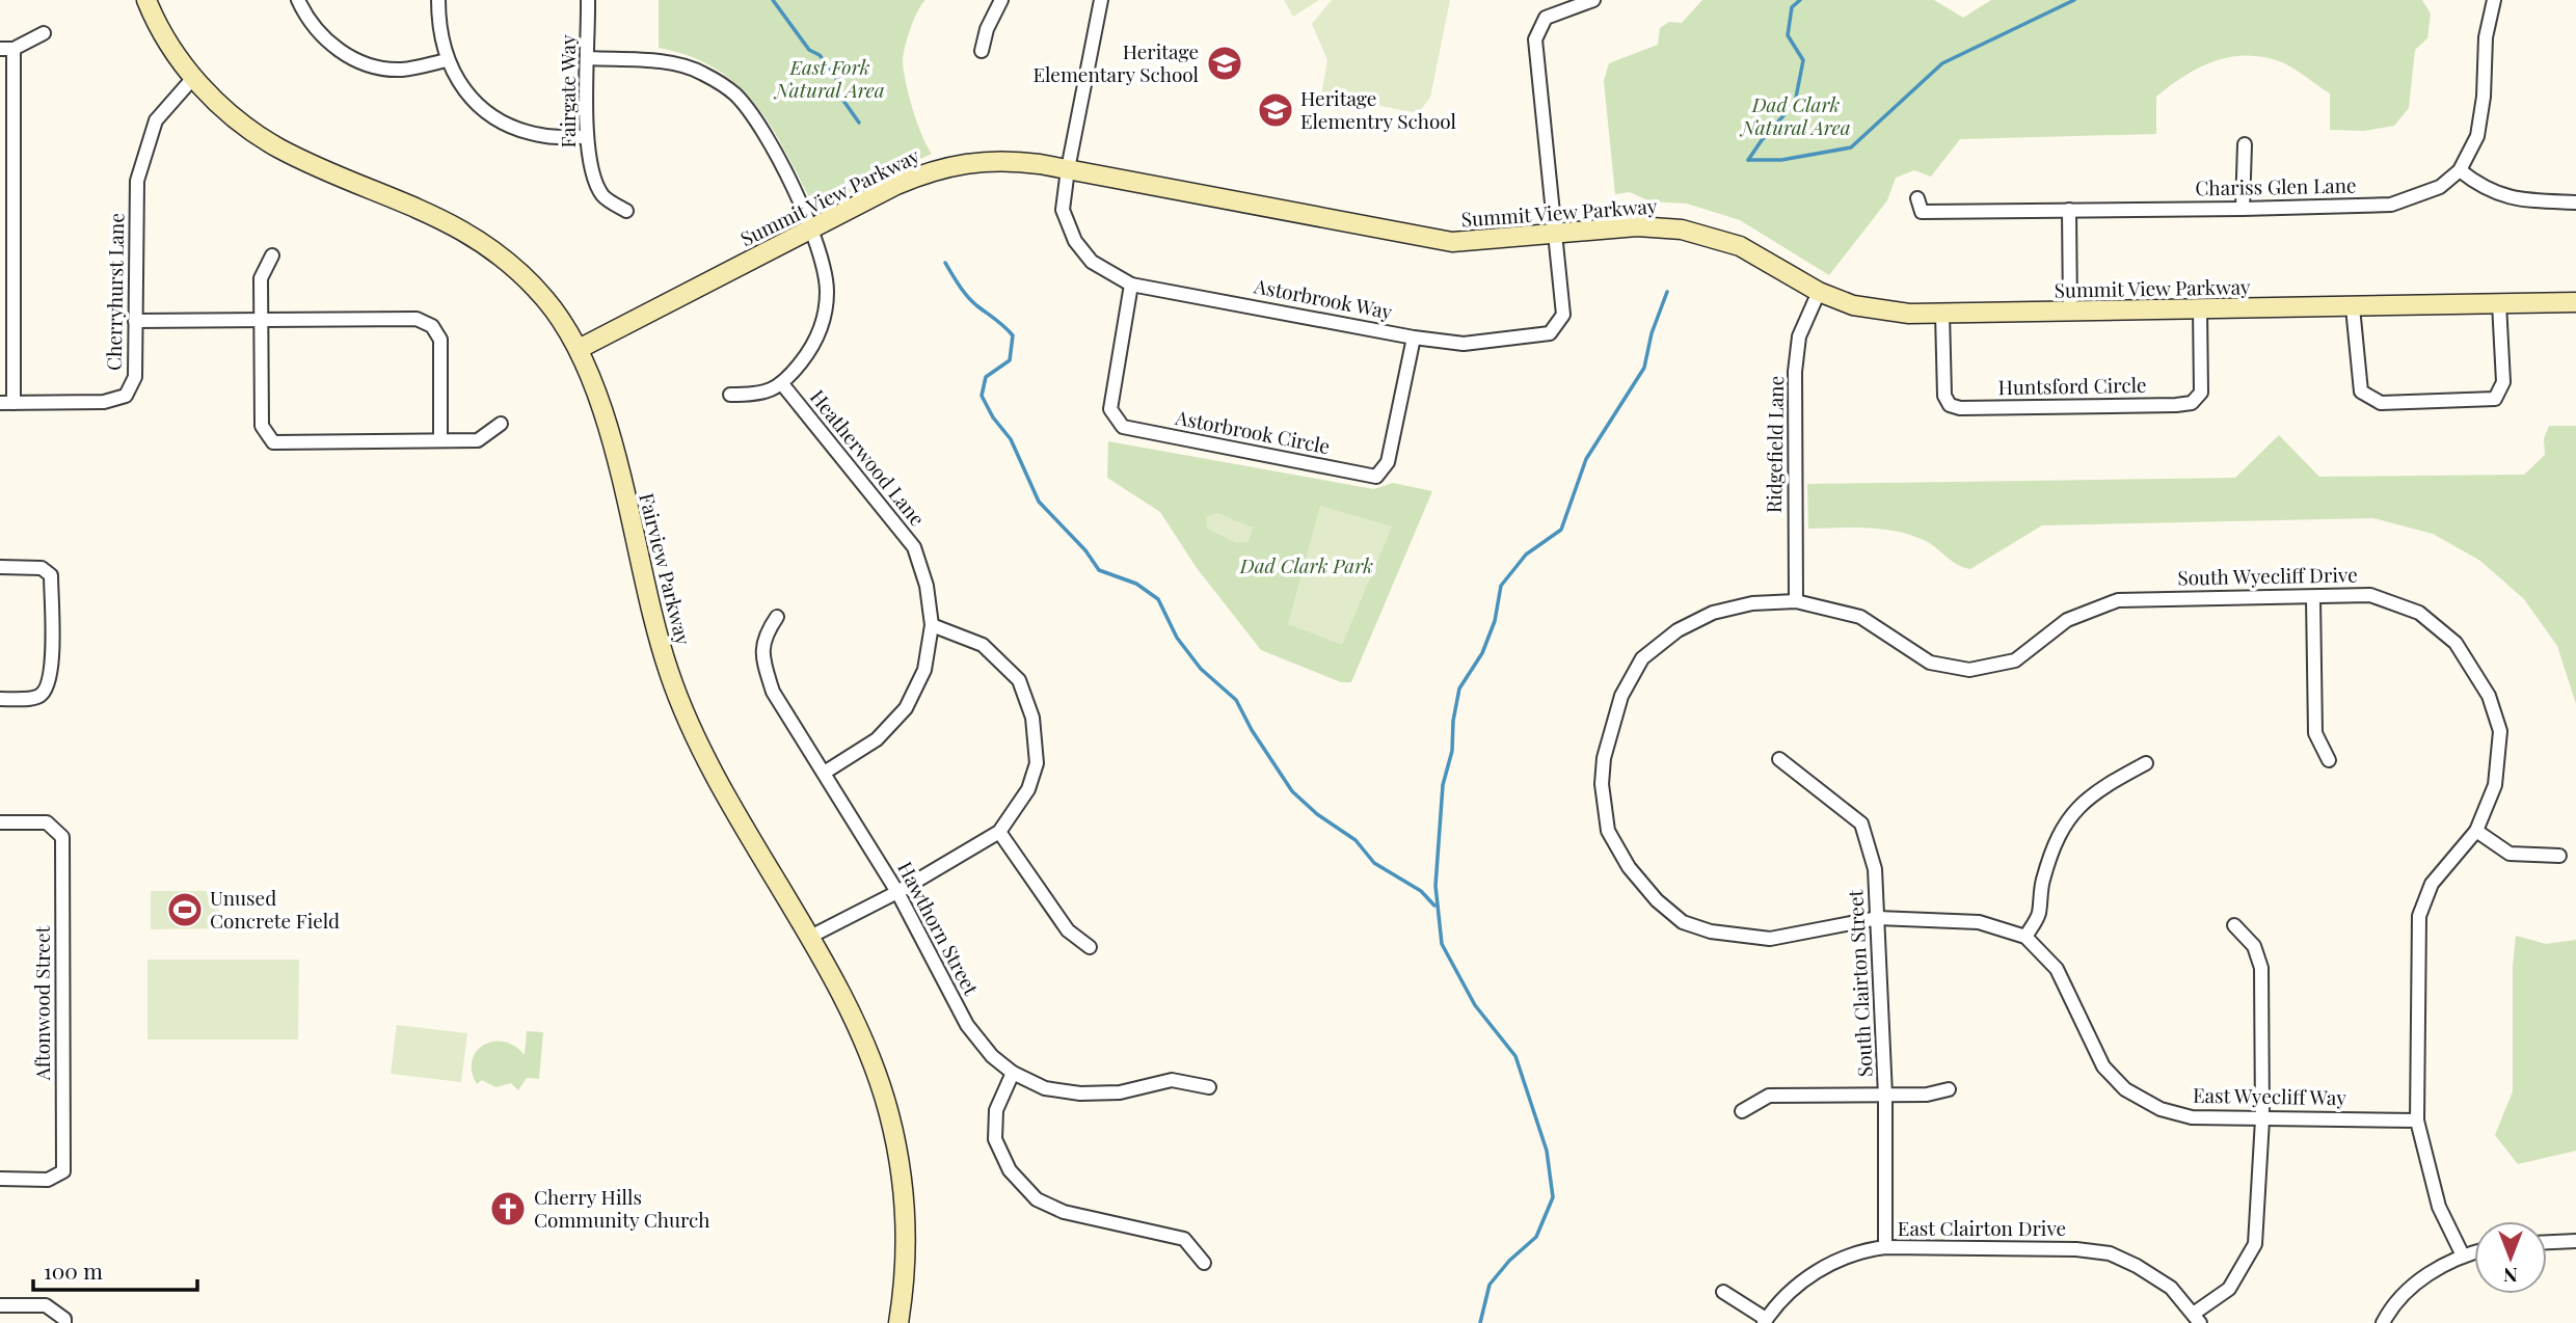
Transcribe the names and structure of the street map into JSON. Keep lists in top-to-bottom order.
{
  "streets": {
    "street": [
      "Fairgate Way",
      "Chariss Glen Lane",
      "Summit View Parkway",
      "Cherryhurst Lane",
      "Astorbrook Way",
      "Huntsford Circle",
      "Astorbrook Circle",
      "Ridgefield Lane",
      "Heatherwood Lane",
      "Fairview Parkway",
      "South Wyecliff Drive",
      "Hawthorn Street",
      "South Clairton Street",
      "Aftonwood Street",
      "East Wyecliff Way",
      "East Clairton Drive"
    ]
  },
  "crossings": [
    ["Summit View Parkway", "Astorbrook Way"],
    ["Summit View Parkway", "Huntsford Circle"],
    ["Summit View Parkway", "Ridgefield Lane"],
    ["Summit View Parkway", "Fairview Parkway"],
    ["Cherryhurst Lane", "Fairview Parkway"],
    ["Astorbrook Way", "Astorbrook Circle"],
    ["Ridgefield Lane", "South Wyecliff Drive"],
    ["Ridgefield Lane", "East Wyecliff Way"],
    ["Heatherwood Lane", "Hawthorn Street"],
    ["South Wyecliff Drive", "East Wyecliff Way"],
    ["South Clairton Street", "East Wyecliff Way"],
    ["South Clairton Street", "East Clairton Drive"]
  ],
  "parks": ["East Fork Natural Area", "Dad Clark Natural Area", "Dad Clark Park"],
  "places": {
    "school or university": ["Heritage Elementary School", "Heritage Elementry School"],
    "sports": ["Unused Concrete Field"],
    "church": ["Cherry Hills Community Church"]
  },
  "scale_bar": "100 m",
  "north": "bottom"
}
